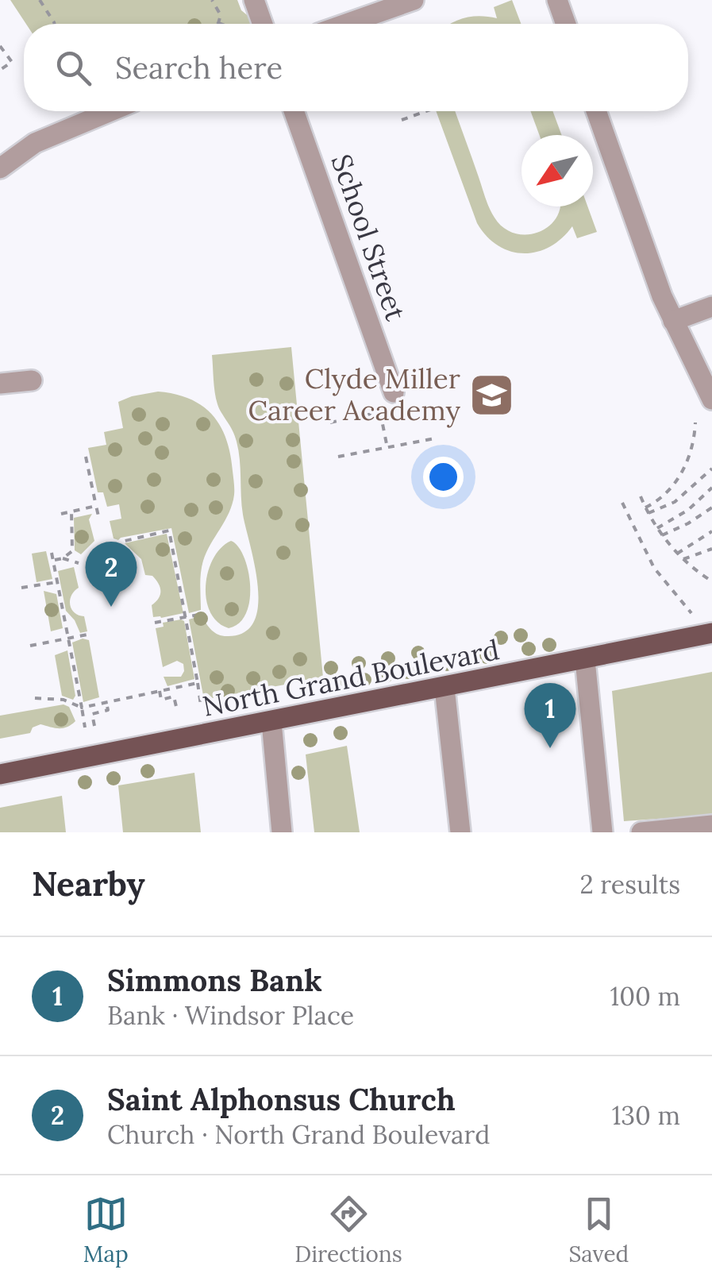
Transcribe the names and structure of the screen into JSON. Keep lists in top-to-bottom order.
{
  "streets": {
    "main road": ["North Grand Boulevard"],
    "street": ["School Street"]
  },
  "places": {
    "school or university": ["Clyde Miller Career Academy"]
  },
  "north": "bottom left",
  "page": {
    "search": "Search here",
    "pins": ["2", "1"],
    "heading": ["Nearby", "2 results"],
    "list": [
      {
        "mark": "1",
        "name": "Simmons Bank",
        "note": "Bank · Windsor Place",
        "value": "100 m"
      },
      {
        "mark": "2",
        "name": "Saint Alphonsus Church",
        "note": "Church · North Grand Boulevard",
        "value": "130 m"
      }
    ],
    "nav": ["Map", "Directions", "Saved"]
  }
}
